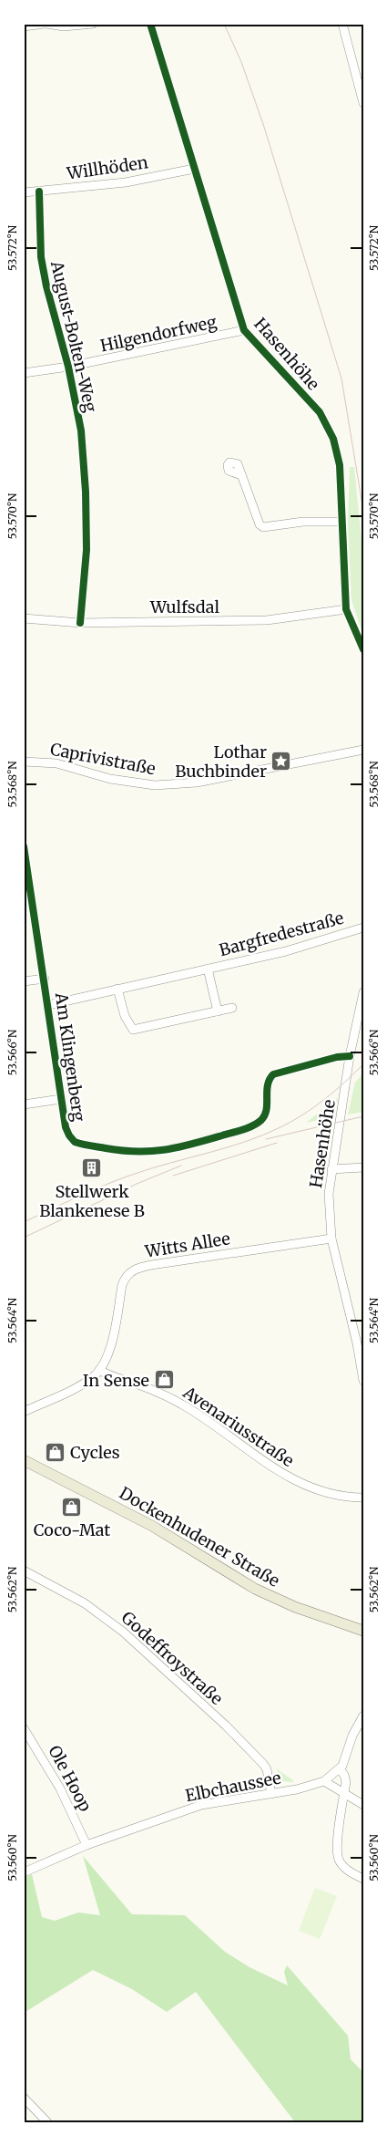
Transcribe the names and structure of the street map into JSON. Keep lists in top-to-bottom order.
{
  "streets": {
    "main road": ["Dockenhudener Straße"],
    "street": [
      "Willhöden",
      "Hilgendorfweg",
      "August-Bolten-Weg",
      "Hasenhöhe",
      "Wulfsdal",
      "Caprivistraße",
      "Bargfredestraße",
      "Am Klingenberg",
      "Witts Allee",
      "Avenariusstraße",
      "Godeffroystraße",
      "Ole Hoop",
      "Elbchaussee"
    ]
  },
  "crossings": [
    ["Willhöden", "August-Bolten-Weg"],
    ["Willhöden", "Hasenhöhe"],
    ["Hilgendorfweg", "August-Bolten-Weg"],
    ["Hilgendorfweg", "Hasenhöhe"],
    ["August-Bolten-Weg", "Wulfsdal"],
    ["Hasenhöhe", "Wulfsdal"],
    ["Hasenhöhe", "Am Klingenberg"],
    ["Hasenhöhe", "Witts Allee"],
    ["Bargfredestraße", "Am Klingenberg"],
    ["Witts Allee", "Avenariusstraße"],
    ["Godeffroystraße", "Elbchaussee"],
    ["Ole Hoop", "Elbchaussee"]
  ],
  "places": {
    "place": ["Lothar Buchbinder"],
    "building": ["Stellwerk Blankenese B"],
    "shop": ["In Sense", "Cycles", "Coco-Mat"]
  },
  "coordinates": [
    "53.572°N",
    "53.570°N",
    "53.568°N",
    "53.566°N",
    "53.564°N",
    "53.562°N",
    "53.560°N"
  ]
}
